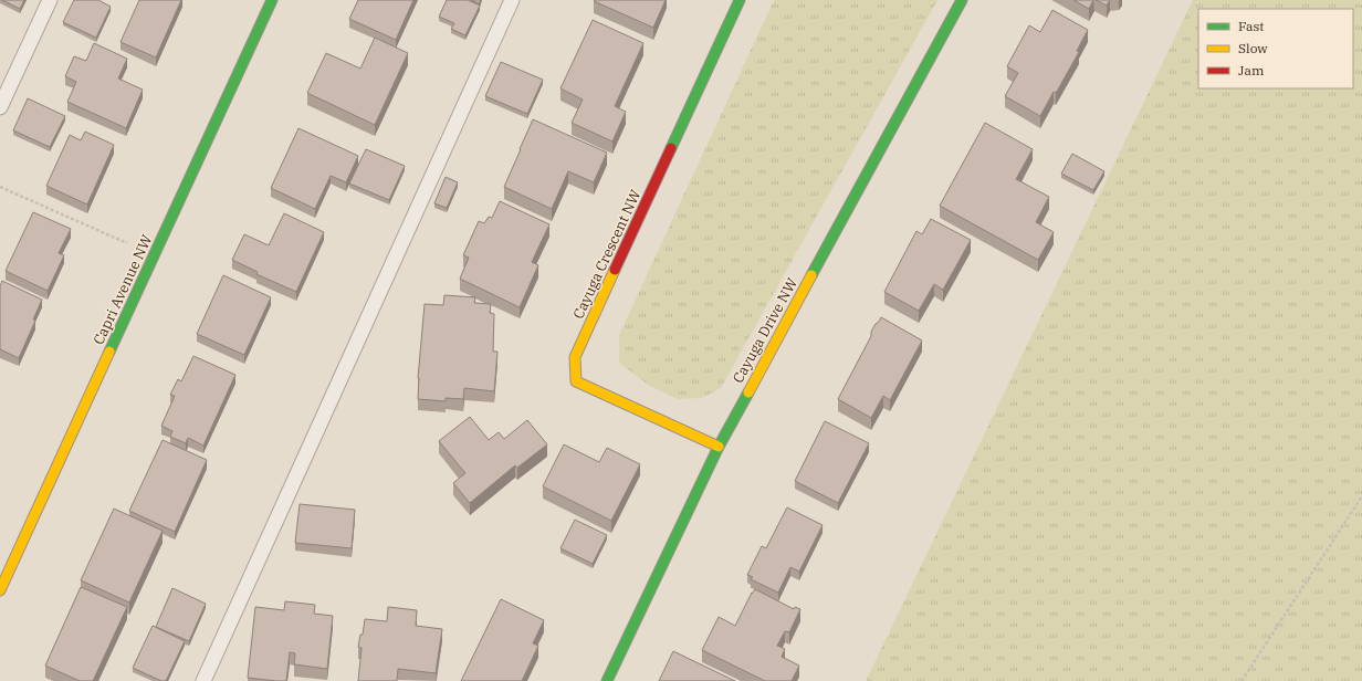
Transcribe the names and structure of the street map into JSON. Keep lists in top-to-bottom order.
{
  "streets": {
    "street": ["Cayuga Crescent NW", "Capri Avenue NW", "Cayuga Drive NW"]
  },
  "crossings": [
    ["Cayuga Crescent NW", "Cayuga Drive NW"]
  ],
  "legend": ["Fast", "Slow", "Jam"]
}
